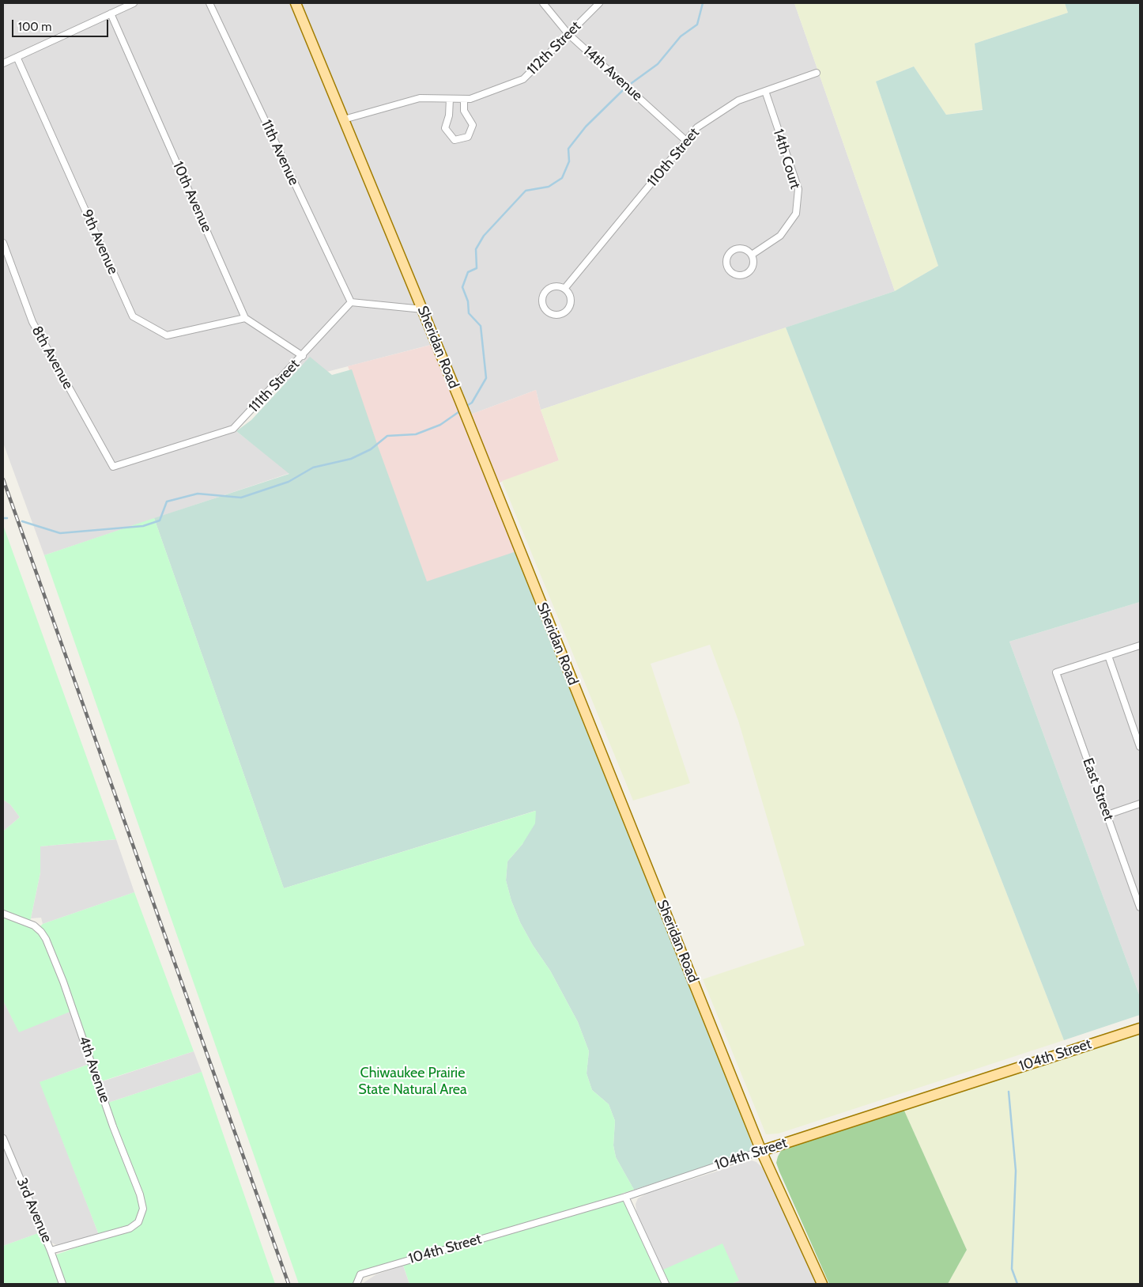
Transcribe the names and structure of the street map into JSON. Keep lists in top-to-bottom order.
{
  "streets": {
    "main road": ["Sheridan Road", "104th Street"],
    "street": [
      "112th Street",
      "14th Avenue",
      "11th Avenue",
      "110th Street",
      "14th Court",
      "10th Avenue",
      "9th Avenue",
      "8th Avenue",
      "111th Street",
      "East Street",
      "4th Avenue",
      "3rd Avenue"
    ]
  },
  "crossings": [
    ["112th Street", "14th Avenue"],
    ["112th Street", "Sheridan Road"],
    ["14th Avenue", "110th Street"],
    ["11th Avenue", "111th Street"],
    ["110th Street", "14th Court"],
    ["10th Avenue", "9th Avenue"],
    ["Sheridan Road", "104th Street"],
    ["8th Avenue", "111th Street"],
    ["4th Avenue", "3rd Avenue"]
  ],
  "parks": ["Chiwaukee Prairie State Natural Area"],
  "scale_bar": "100 m"
}
